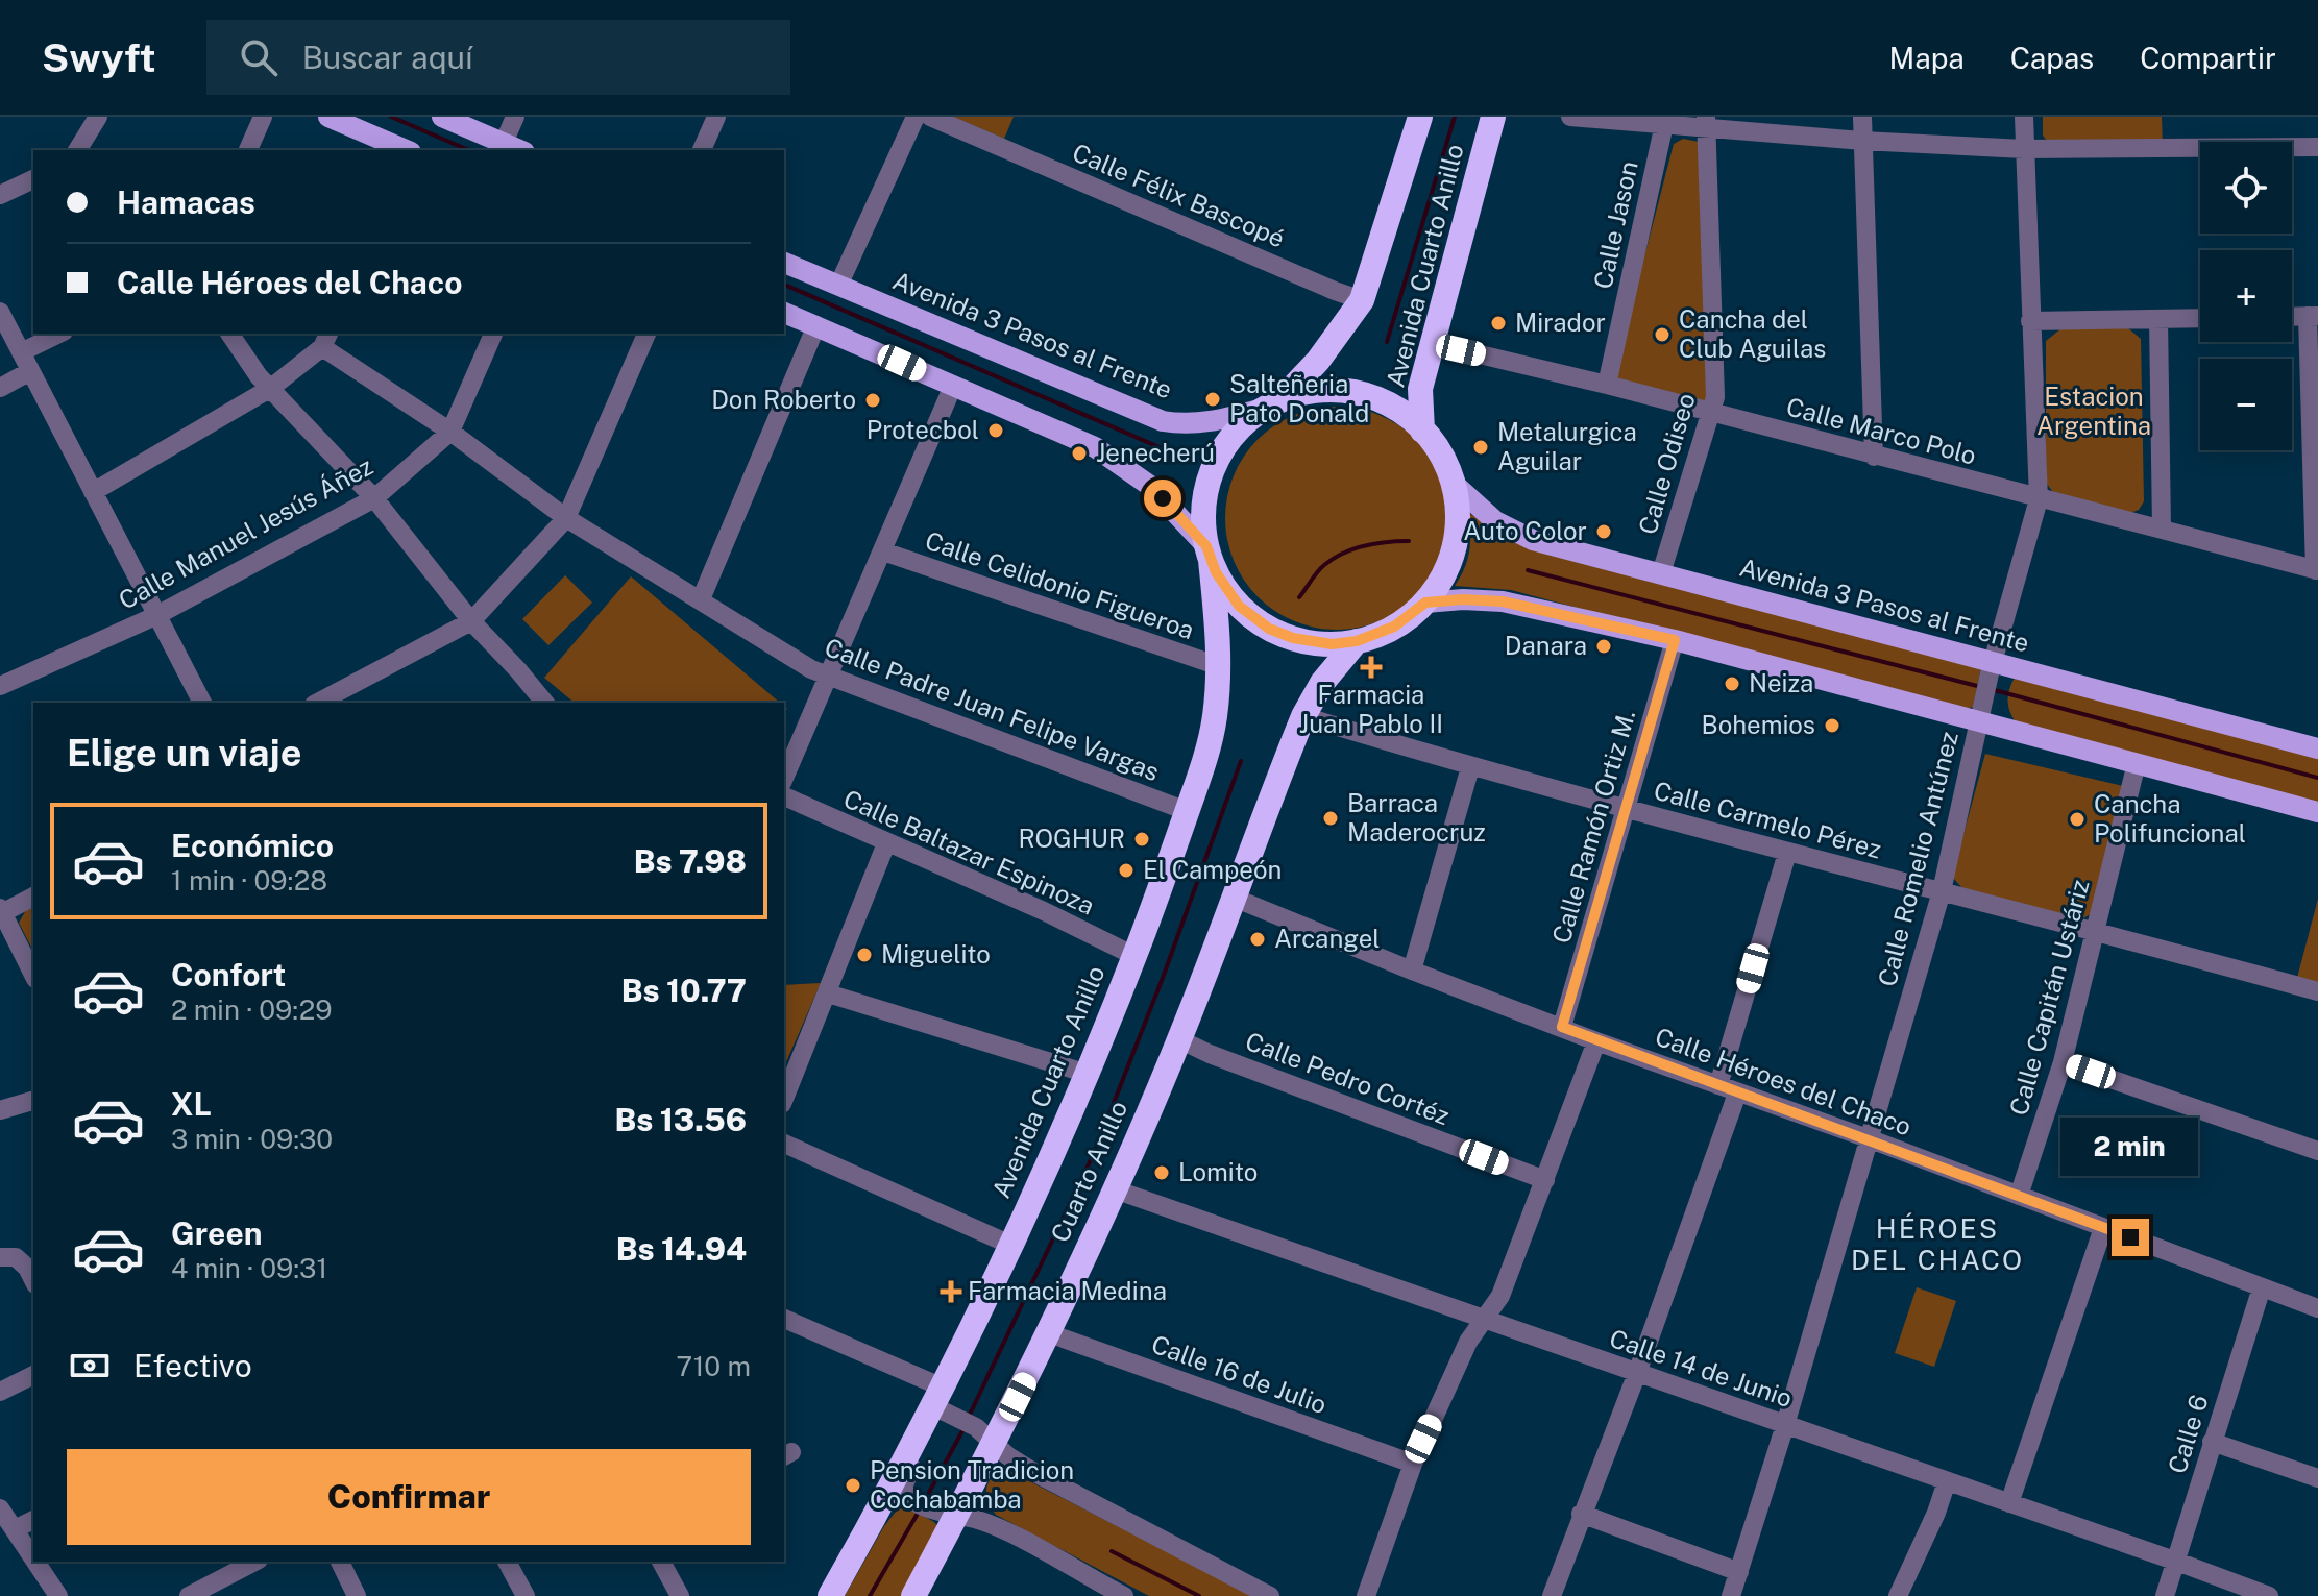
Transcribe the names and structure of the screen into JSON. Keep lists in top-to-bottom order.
{
  "streets": {
    "highway": ["Avenida Cuarto Anillo", "Cuarto Anillo"],
    "main road": ["Avenida 3 Pasos al Frente"],
    "street": [
      "Calle Félix Bascopé",
      "Calle Jason",
      "Calle Marco Polo",
      "Calle Odiseo",
      "Calle Manuel Jesús Áñez",
      "Calle Celidonio Figueroa",
      "Calle Padre Juan Felipe Vargas",
      "Calle Carmelo Pérez",
      "Calle Ramón Ortiz M.",
      "Calle Baltazar Espinoza",
      "Calle Romelio Antúnez",
      "Calle Capitán Ustáriz",
      "Calle Pedro Cortéz",
      "Calle Héroes del Chaco",
      "Calle 14 de Junio",
      "Calle 16 de Julio",
      "Calle 6"
    ]
  },
  "crossings": [
    ["Calle Félix Bascopé", "Avenida Cuarto Anillo"],
    ["Calle Jason", "Calle Marco Polo"],
    ["Avenida Cuarto Anillo", "Avenida 3 Pasos al Frente"],
    ["Avenida Cuarto Anillo", "Calle Marco Polo"],
    ["Avenida Cuarto Anillo", "Calle Celidonio Figueroa"],
    ["Avenida Cuarto Anillo", "Calle Padre Juan Felipe Vargas"],
    ["Avenida Cuarto Anillo", "Calle Baltazar Espinoza"],
    ["Avenida 3 Pasos al Frente", "Calle Odiseo"],
    ["Avenida 3 Pasos al Frente", "Calle Romelio Antúnez"],
    ["Calle Marco Polo", "Calle Odiseo"],
    ["Calle Marco Polo", "Calle Romelio Antúnez"],
    ["Calle Manuel Jesús Áñez", "Calle Padre Juan Felipe Vargas"],
    ["Calle Carmelo Pérez", "Calle Ramón Ortiz M."],
    ["Calle Carmelo Pérez", "Calle Romelio Antúnez"],
    ["Calle Carmelo Pérez", "Calle Capitán Ustáriz"],
    ["Calle Ramón Ortiz M.", "Calle Héroes del Chaco"],
    ["Calle Romelio Antúnez", "Calle Héroes del Chaco"],
    ["Calle Romelio Antúnez", "Calle 14 de Junio"],
    ["Calle Capitán Ustáriz", "Calle Héroes del Chaco"],
    ["Calle Pedro Cortéz", "Cuarto Anillo"],
    ["Calle Héroes del Chaco", "Cuarto Anillo"],
    ["Calle Héroes del Chaco", "Calle 6"],
    ["Cuarto Anillo", "Calle 14 de Junio"],
    ["Cuarto Anillo", "Calle 16 de Julio"],
    ["Calle 14 de Junio", "Calle 6"]
  ],
  "districts": ["HÉROES DEL CHACO"],
  "parks": ["Estacion Argentina"],
  "places": {
    "other": [
      "Mirador",
      "Cancha del Club Aguilas",
      "Salteñeria Pato Donald",
      "Don Roberto",
      "Protecbol",
      "Metalurgica Aguilar",
      "Jenecherú",
      "Auto Color",
      "Danara",
      "Neiza",
      "Bohemios",
      "Barraca Maderocruz",
      "Cancha Polifuncional",
      "ROGHUR",
      "El Campeón",
      "Arcangel",
      "Miguelito",
      "Lomito",
      "Pension Tradicion Cochabamba"
    ],
    "health": ["Farmacia Juan Pablo II", "Farmacia Medina"]
  },
  "page": {
    "header": "Swyft",
    "search": "Buscar aquí",
    "nav": ["Mapa", "Capas", "Compartir"],
    "map_buttons": ["+", "−"],
    "banner": ["Hamacas", "Calle Héroes del Chaco"],
    "heading": "Elige un viaje",
    "list": [
      {
        "name": "Económico",
        "note": "1 min · 09:28",
        "value": "Bs 7.98"
      },
      {
        "name": "Confort",
        "note": "2 min · 09:29",
        "value": "Bs 10.77"
      },
      {
        "name": "XL",
        "note": "3 min · 09:30",
        "value": "Bs 13.56"
      },
      {
        "name": "Green",
        "note": "4 min · 09:31",
        "value": "Bs 14.94"
      }
    ],
    "bubble": "2 min",
    "pay": ["Efectivo", "710 m"],
    "buttons": "Confirmar"
  }
}
